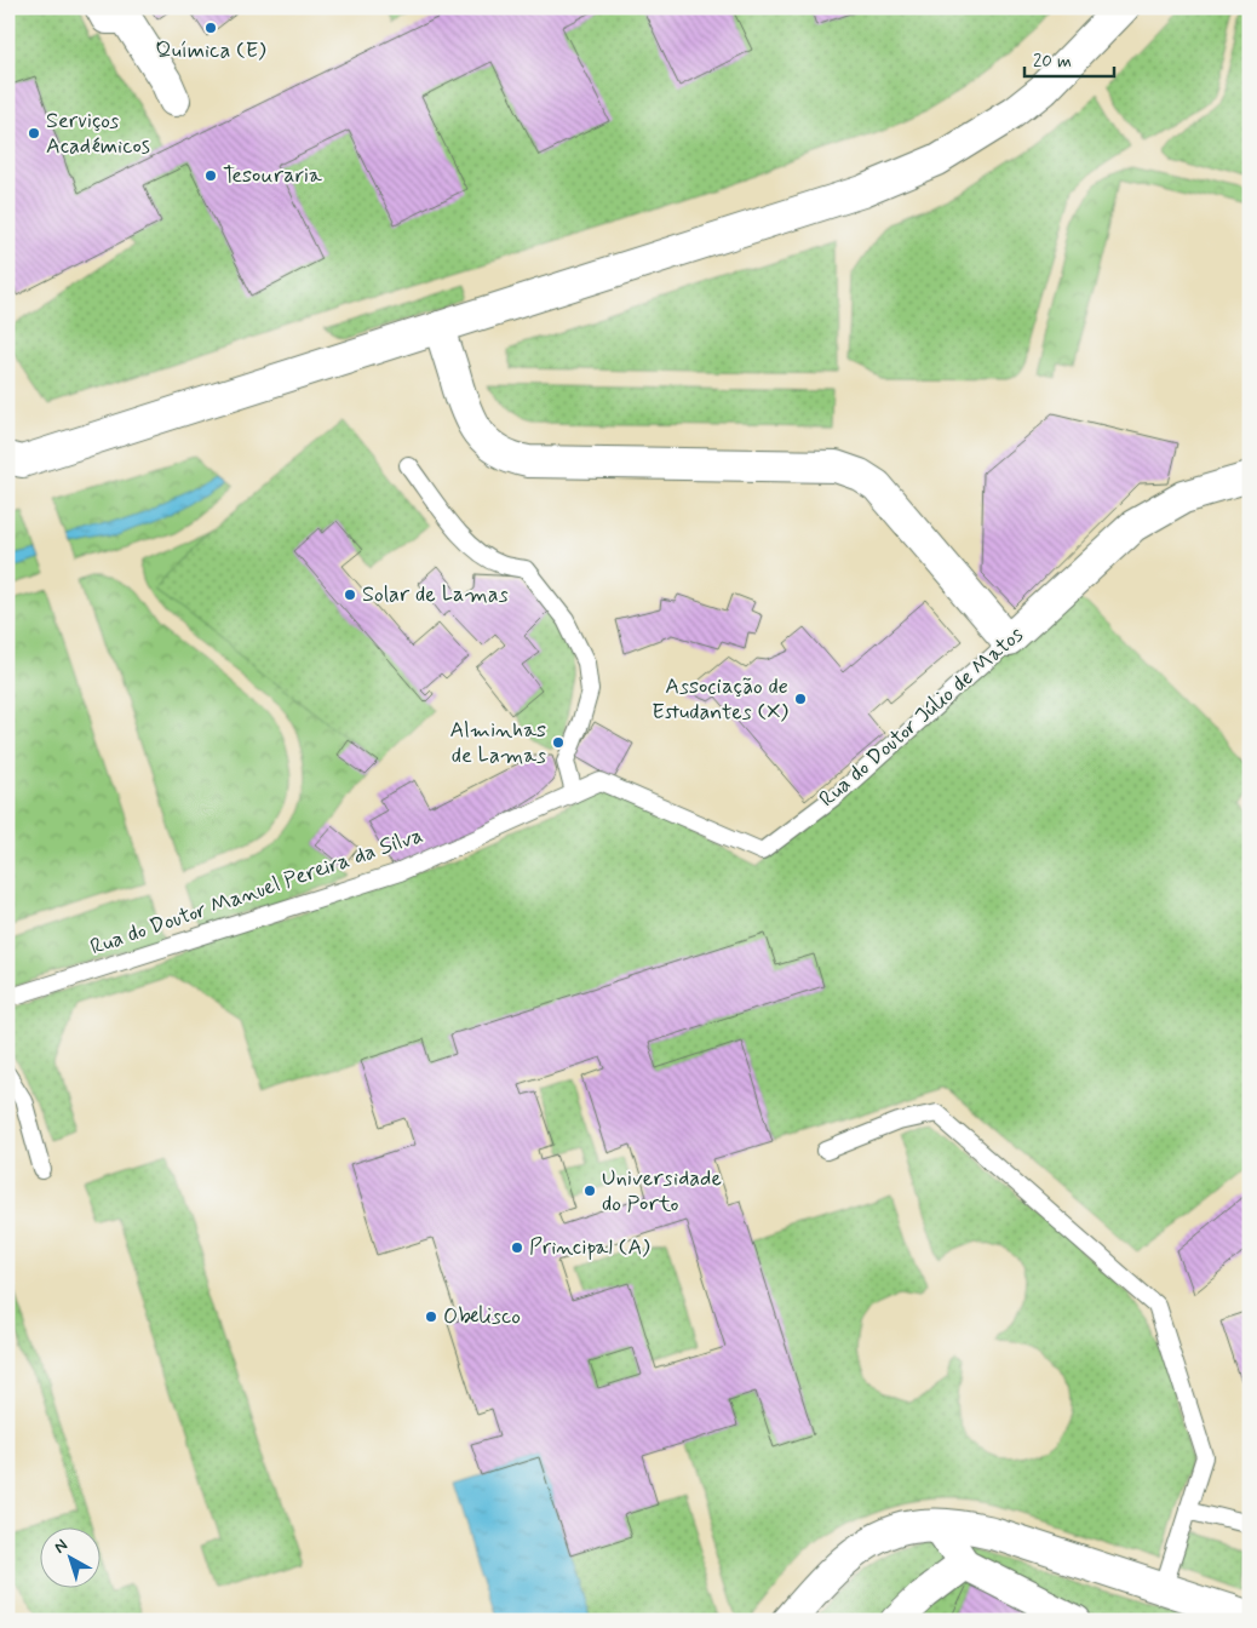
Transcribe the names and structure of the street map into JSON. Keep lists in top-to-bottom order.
{
  "streets": {
    "street": ["Rua do Doutor Júlio de Matos"],
    "lane": ["Rua do Doutor Manuel Pereira da Silva"]
  },
  "crossings": [
    ["Rua do Doutor Júlio de Matos", "Rua do Doutor Manuel Pereira da Silva"]
  ],
  "places": [
    "Química (E)",
    "Serviços Académicos",
    "Tesouraria",
    "Solar de Lamas",
    "Associação de Estudantes (X)",
    "Alminhas de Lamas",
    "Universidade do Porto",
    "Principal (A)",
    "Obelisco"
  ],
  "scale_bar": "20 m",
  "north": "top left"
}
